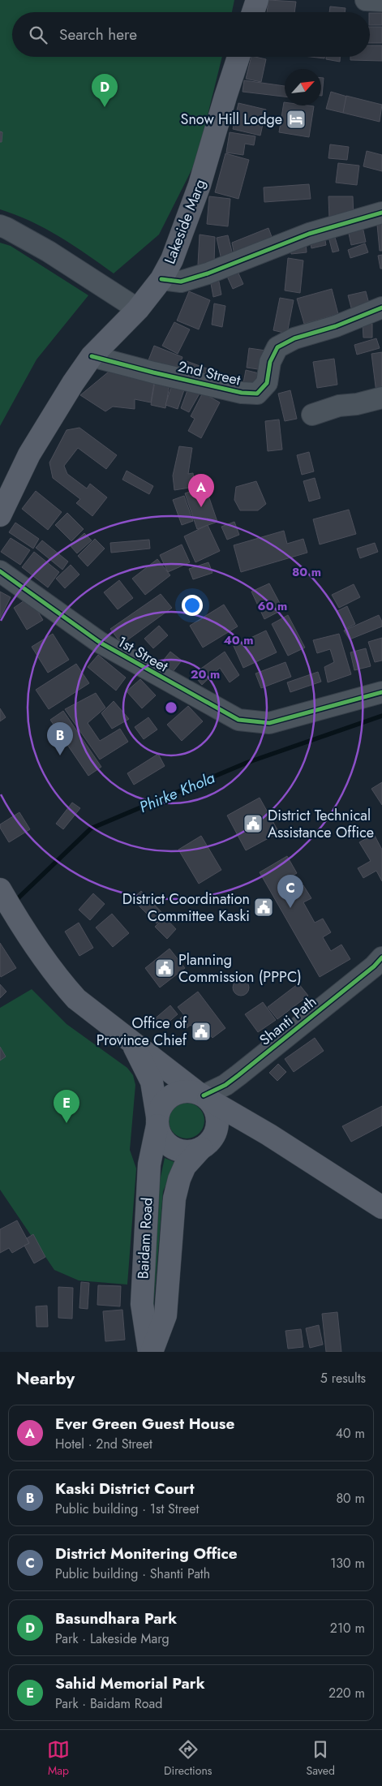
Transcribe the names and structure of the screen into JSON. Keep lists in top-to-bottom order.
{
  "streets": {
    "main road": ["Lakeside Marg", "Baidam Road"],
    "street": ["2nd Street", "1st Street", "Shanti Path"]
  },
  "crossings": [
    ["Lakeside Marg", "2nd Street"],
    ["Shanti Path", "Baidam Road"]
  ],
  "water": ["Phirke Khola"],
  "places": {
    "hotel": ["Snow Hill Lodge"],
    "public building": [
      "District Technical Assistance Office",
      "District Coordination Committee Kaski",
      "Planning Commission (PPPC)",
      "Office of Province Chief"
    ]
  },
  "north": "top right",
  "page": {
    "search": "Search here",
    "pins": [
      "D",
      "A",
      "B",
      "C",
      "E"
    ],
    "heading": ["Nearby", "5 results"],
    "list": [
      {
        "mark": "A",
        "name": "Ever Green Guest House",
        "note": "Hotel · 2nd Street",
        "value": "40 m"
      },
      {
        "mark": "B",
        "name": "Kaski District Court",
        "note": "Public building · 1st Street",
        "value": "80 m"
      },
      {
        "mark": "C",
        "name": "District Monitering Office",
        "note": "Public building · Shanti Path",
        "value": "130 m"
      },
      {
        "mark": "D",
        "name": "Basundhara Park",
        "note": "Park · Lakeside Marg",
        "value": "210 m"
      },
      {
        "mark": "E",
        "name": "Sahid Memorial Park",
        "note": "Park · Baidam Road",
        "value": "220 m"
      }
    ],
    "nav": ["Map", "Directions", "Saved"]
  },
  "rings": [
    "80 m",
    "60 m",
    "40 m",
    "20 m"
  ]
}
